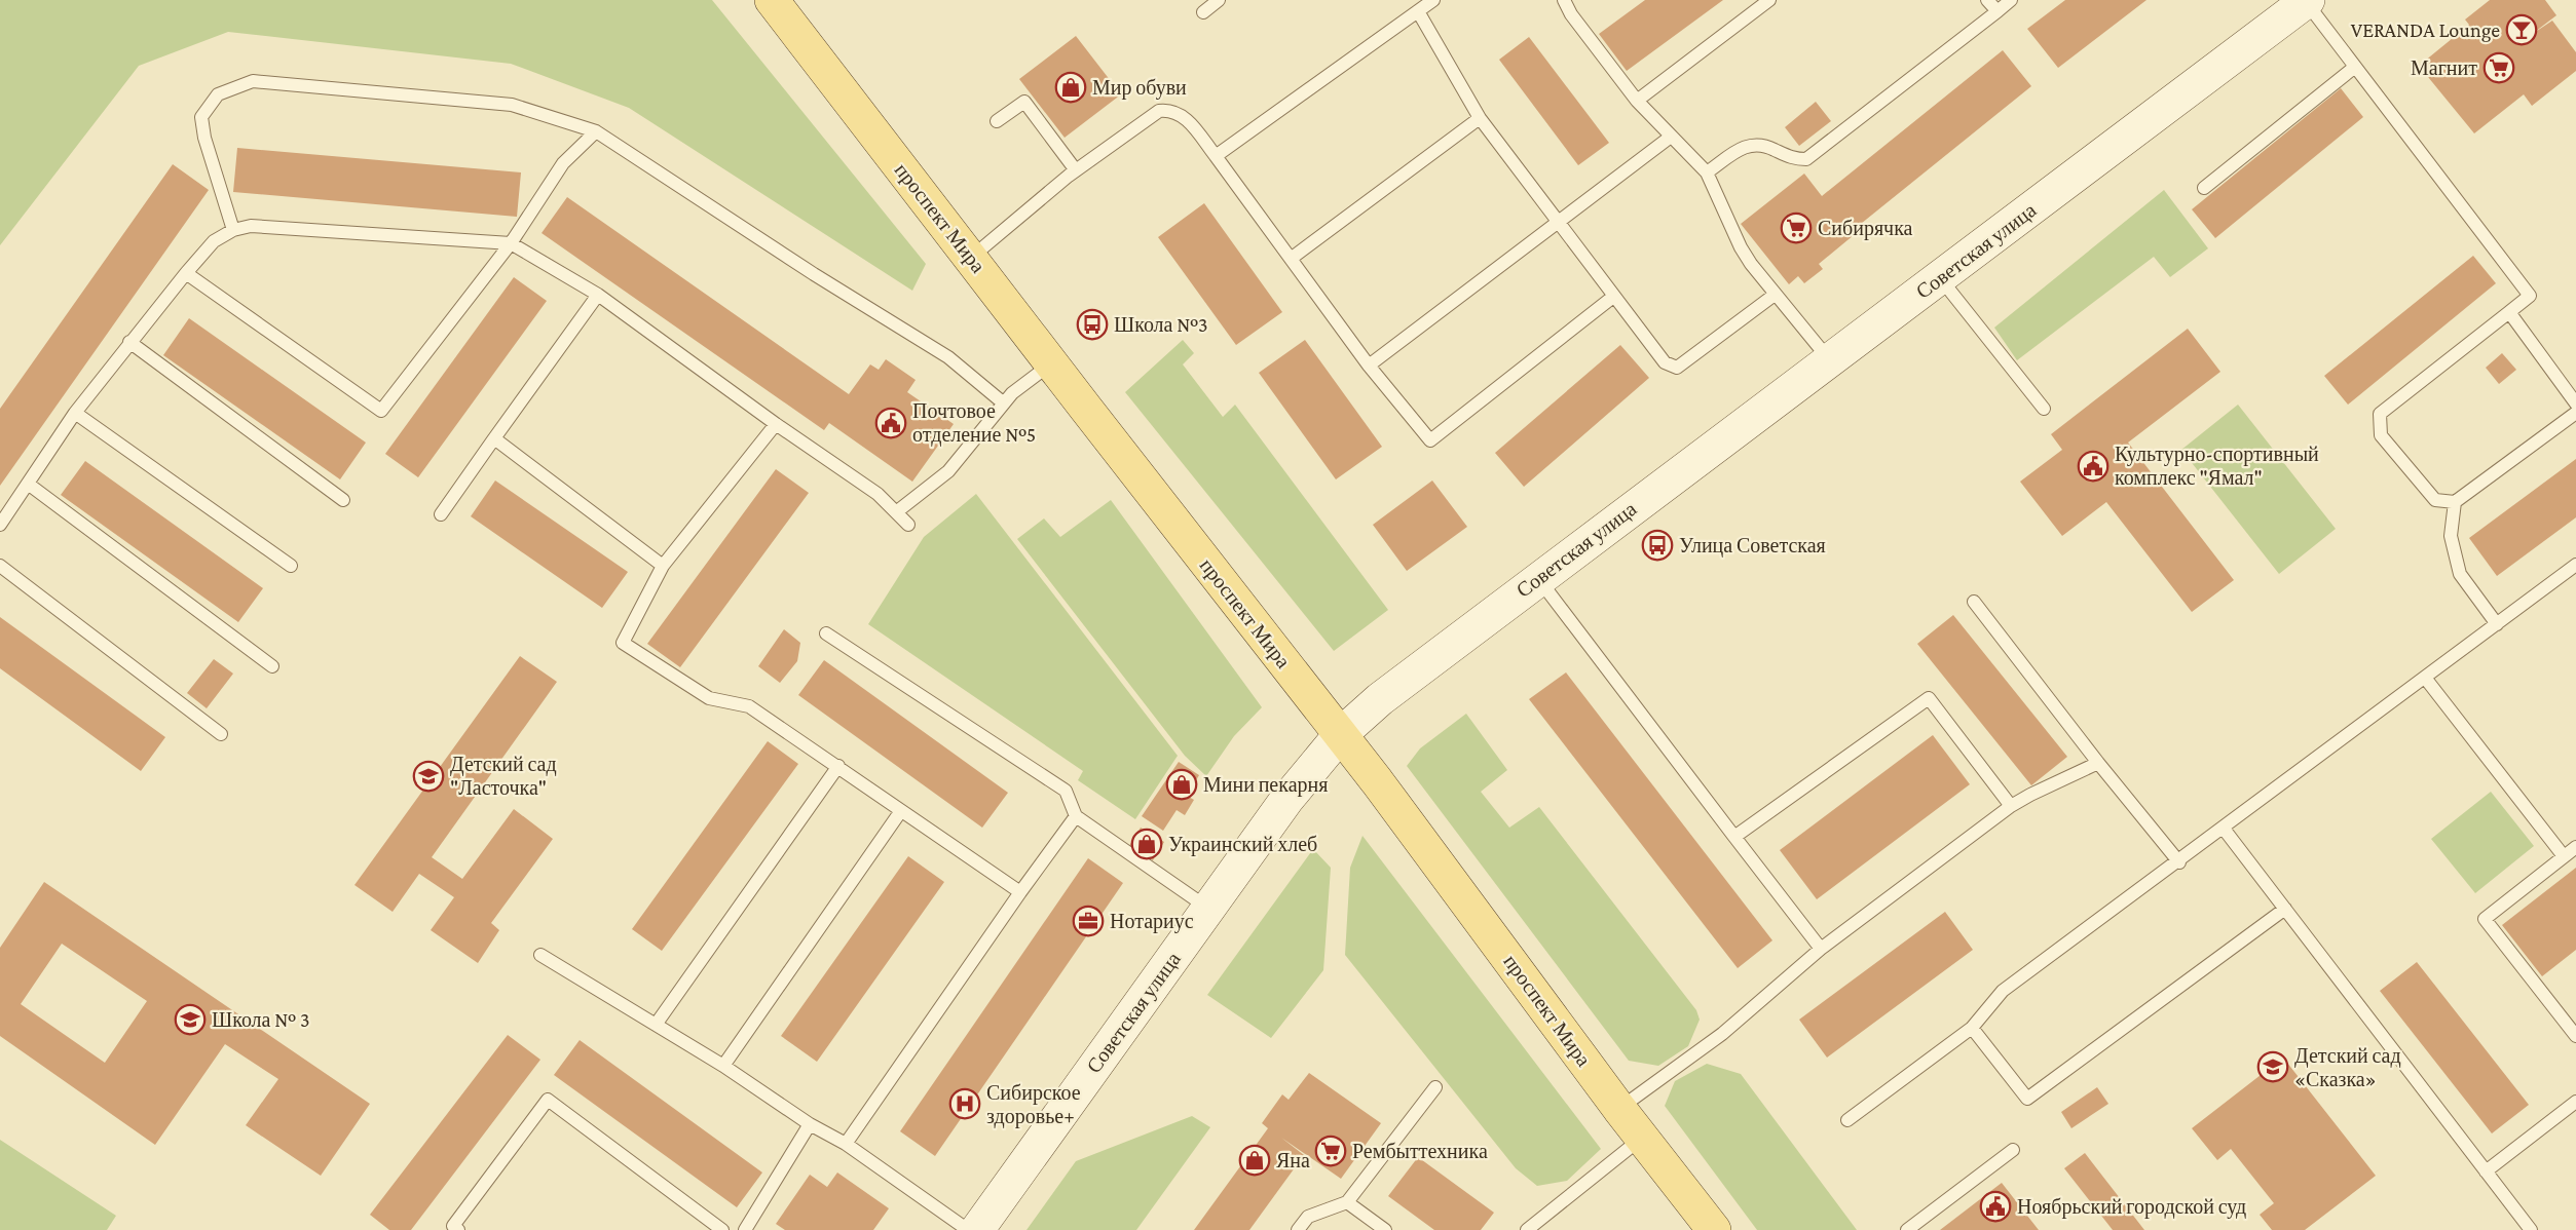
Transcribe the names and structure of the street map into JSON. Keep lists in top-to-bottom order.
{
  "streets": {
    "main road": ["проспект Мира", "Советская улица"]
  },
  "crossings": [
    ["проспект Мира", "Советская улица"]
  ],
  "places": {
    "bar": ["VERANDA Lounge"],
    "supermarket": ["Магнит", "Сибирячка", "Рембыттехника"],
    "shop": [
      "Мир обуви",
      "Мини пекарня",
      "Украинский хлеб",
      "Яна"
    ],
    "bus stop": ["Школа №3", "Улица Советская"],
    "public building": ["Почтовое отделение №5", "Культурно-спортивный комплекс \"Ямал\"", "Ноябрьский городской суд"],
    "school or university": ["Детский сад \"Ласточка\"", "Школа № 3", "Детский сад «Сказка»"],
    "office": ["Нотариус"],
    "hospital": ["Сибирское здоровье+"]
  }
}
